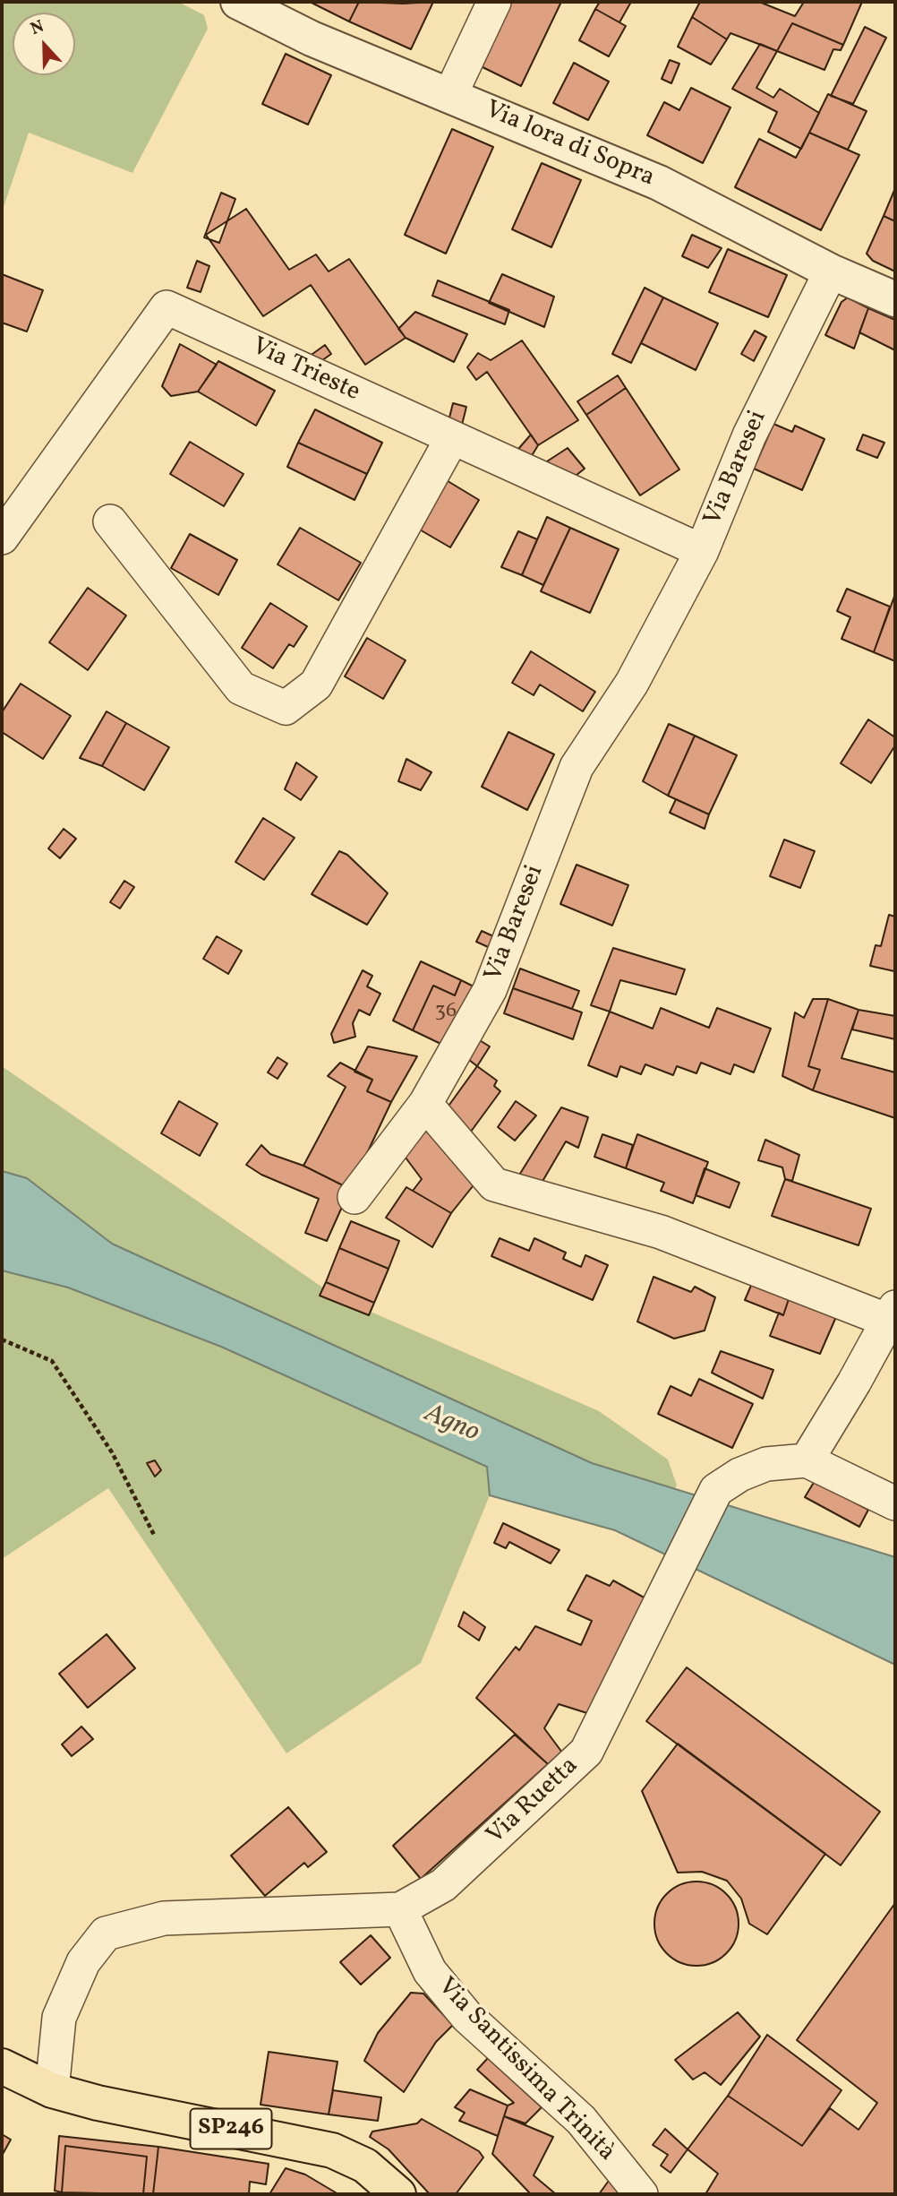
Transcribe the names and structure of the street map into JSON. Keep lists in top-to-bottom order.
{
  "streets": {
    "main road": ["SP246"],
    "street": [
      "Via lora di Sopra",
      "Via Trieste",
      "Via Baresei",
      "Via Ruetta",
      "Via Santissima Trinità"
    ]
  },
  "crossings": [
    ["Via lora di Sopra", "Via Baresei"],
    ["Via Trieste", "Via Baresei"],
    ["Via Ruetta", "Via Santissima Trinità"],
    ["Via Ruetta", "SP246"]
  ],
  "water": ["Agno"],
  "house_numbers": ["36"],
  "north": "top"
}
